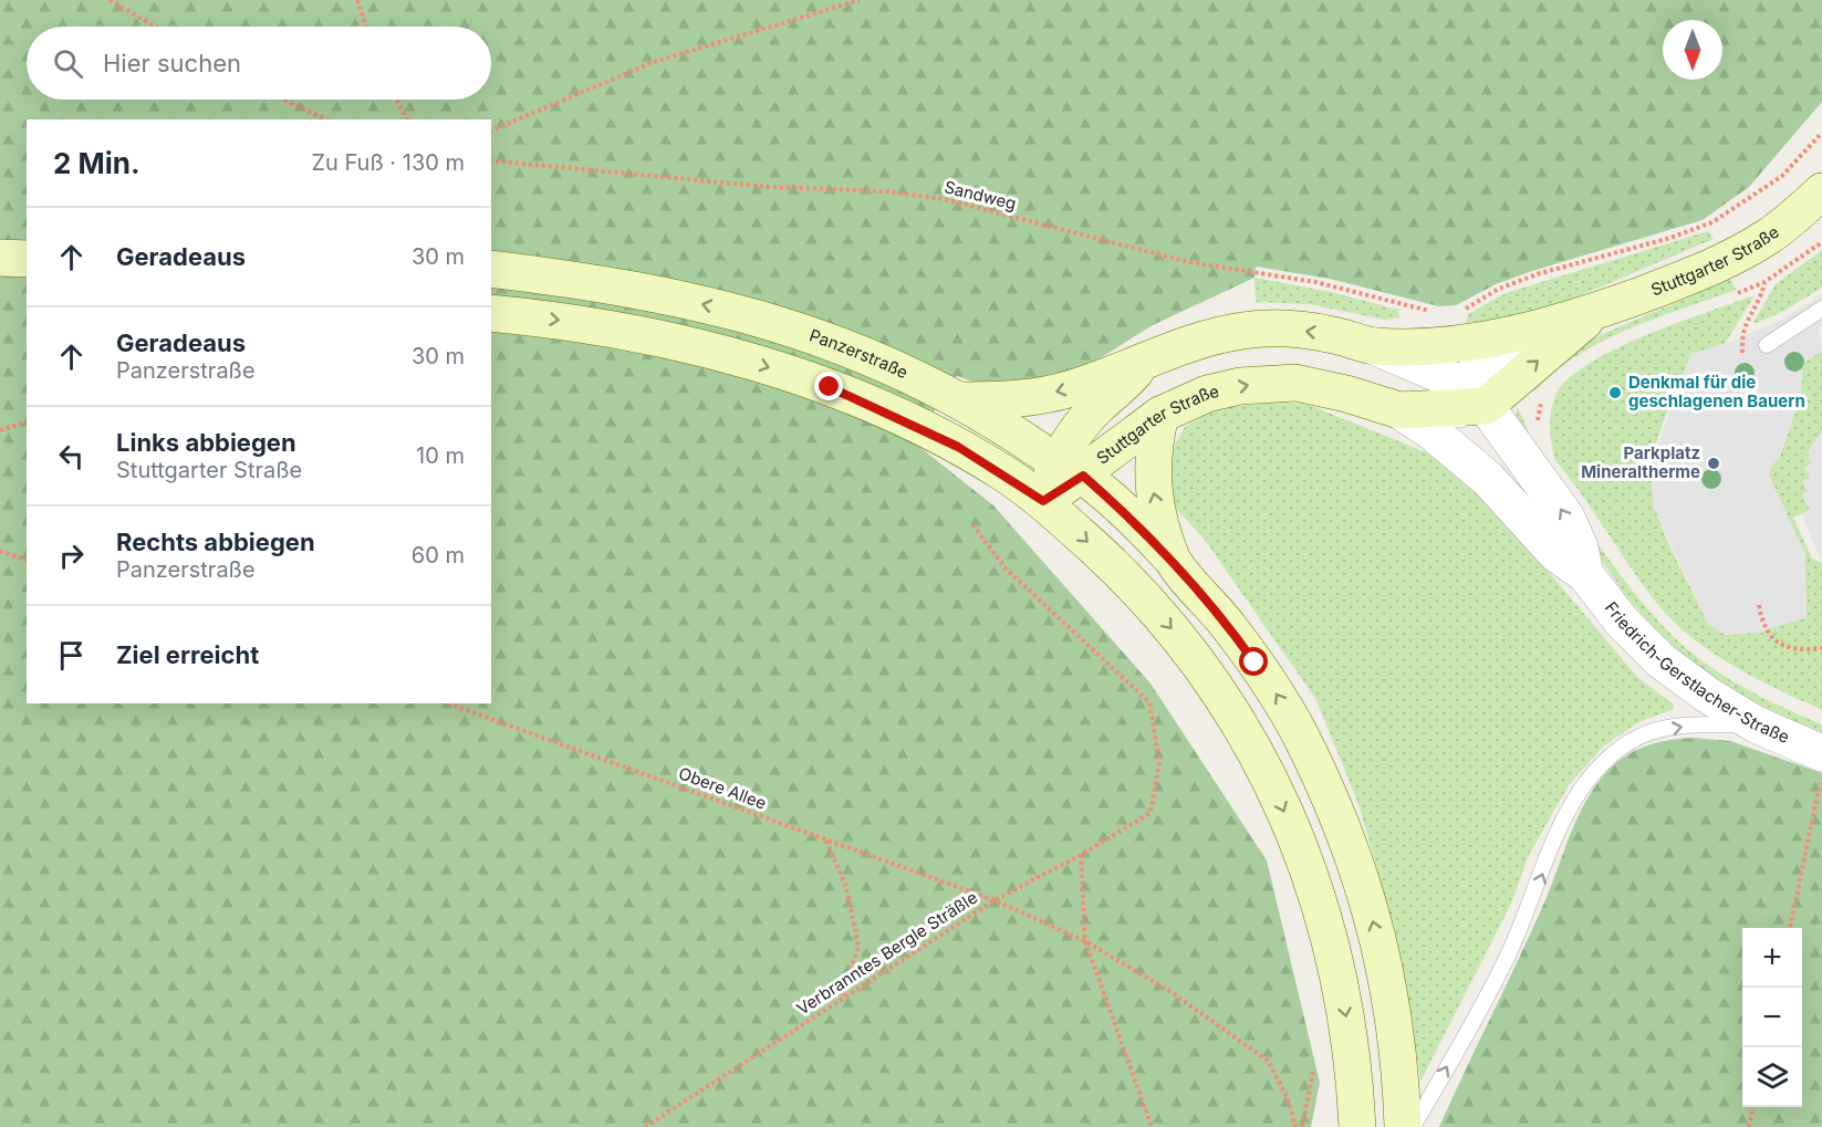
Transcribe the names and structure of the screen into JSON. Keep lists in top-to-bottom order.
{
  "streets": {
    "main road": ["Stuttgarter Straße", "Panzerstraße"],
    "street": ["Friedrich-Gerstlacher-Straße"],
    "path": ["Sandweg", "Obere Allee", "Verbranntes Bergle Sträßle"]
  },
  "crossings": [
    ["Stuttgarter Straße", "Panzerstraße"],
    ["Stuttgarter Straße", "Friedrich-Gerstlacher-Straße"],
    ["Obere Allee", "Verbranntes Bergle Sträßle"]
  ],
  "places": ["Denkmal für die geschlagenen Bauern", "Parkplatz Mineraltherme"],
  "north": "bottom",
  "page": {
    "search": "Hier suchen",
    "heading": ["2 Min.", "Zu Fuß · 130 m"],
    "list": [
      ["Geradeaus", "30 m"],
      ["Geradeaus", "Panzerstraße", "30 m"],
      ["Links abbiegen", "Stuttgarter Straße", "10 m"],
      ["Rechts abbiegen", "Panzerstraße", "60 m"],
      "Ziel erreicht"
    ],
    "map_buttons": ["+", "−"]
  }
}
